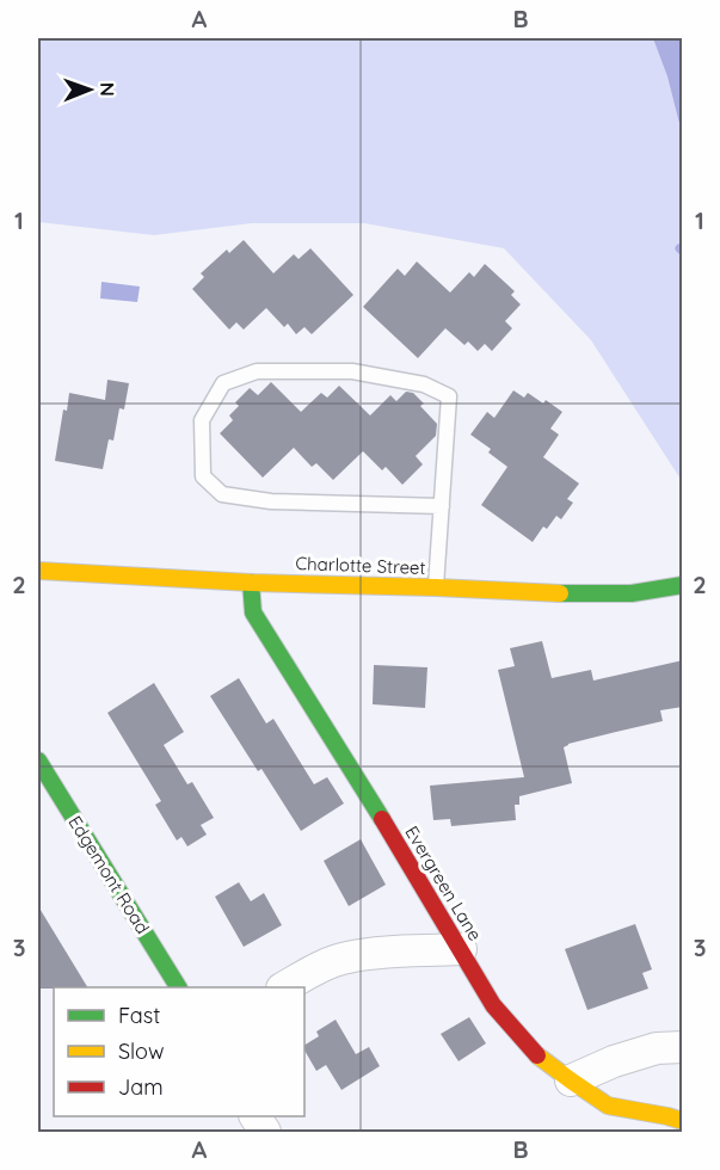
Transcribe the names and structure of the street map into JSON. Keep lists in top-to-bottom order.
{
  "streets": {
    "street": ["Charlotte Street", "Edgemont Road", "Evergreen Lane"]
  },
  "crossings": [
    ["Charlotte Street", "Evergreen Lane"]
  ],
  "legend": ["Fast", "Slow", "Jam"],
  "north": "right",
  "grid": {
    "columns": ["A", "B"],
    "rows": ["1", "2", "3"]
  }
}
